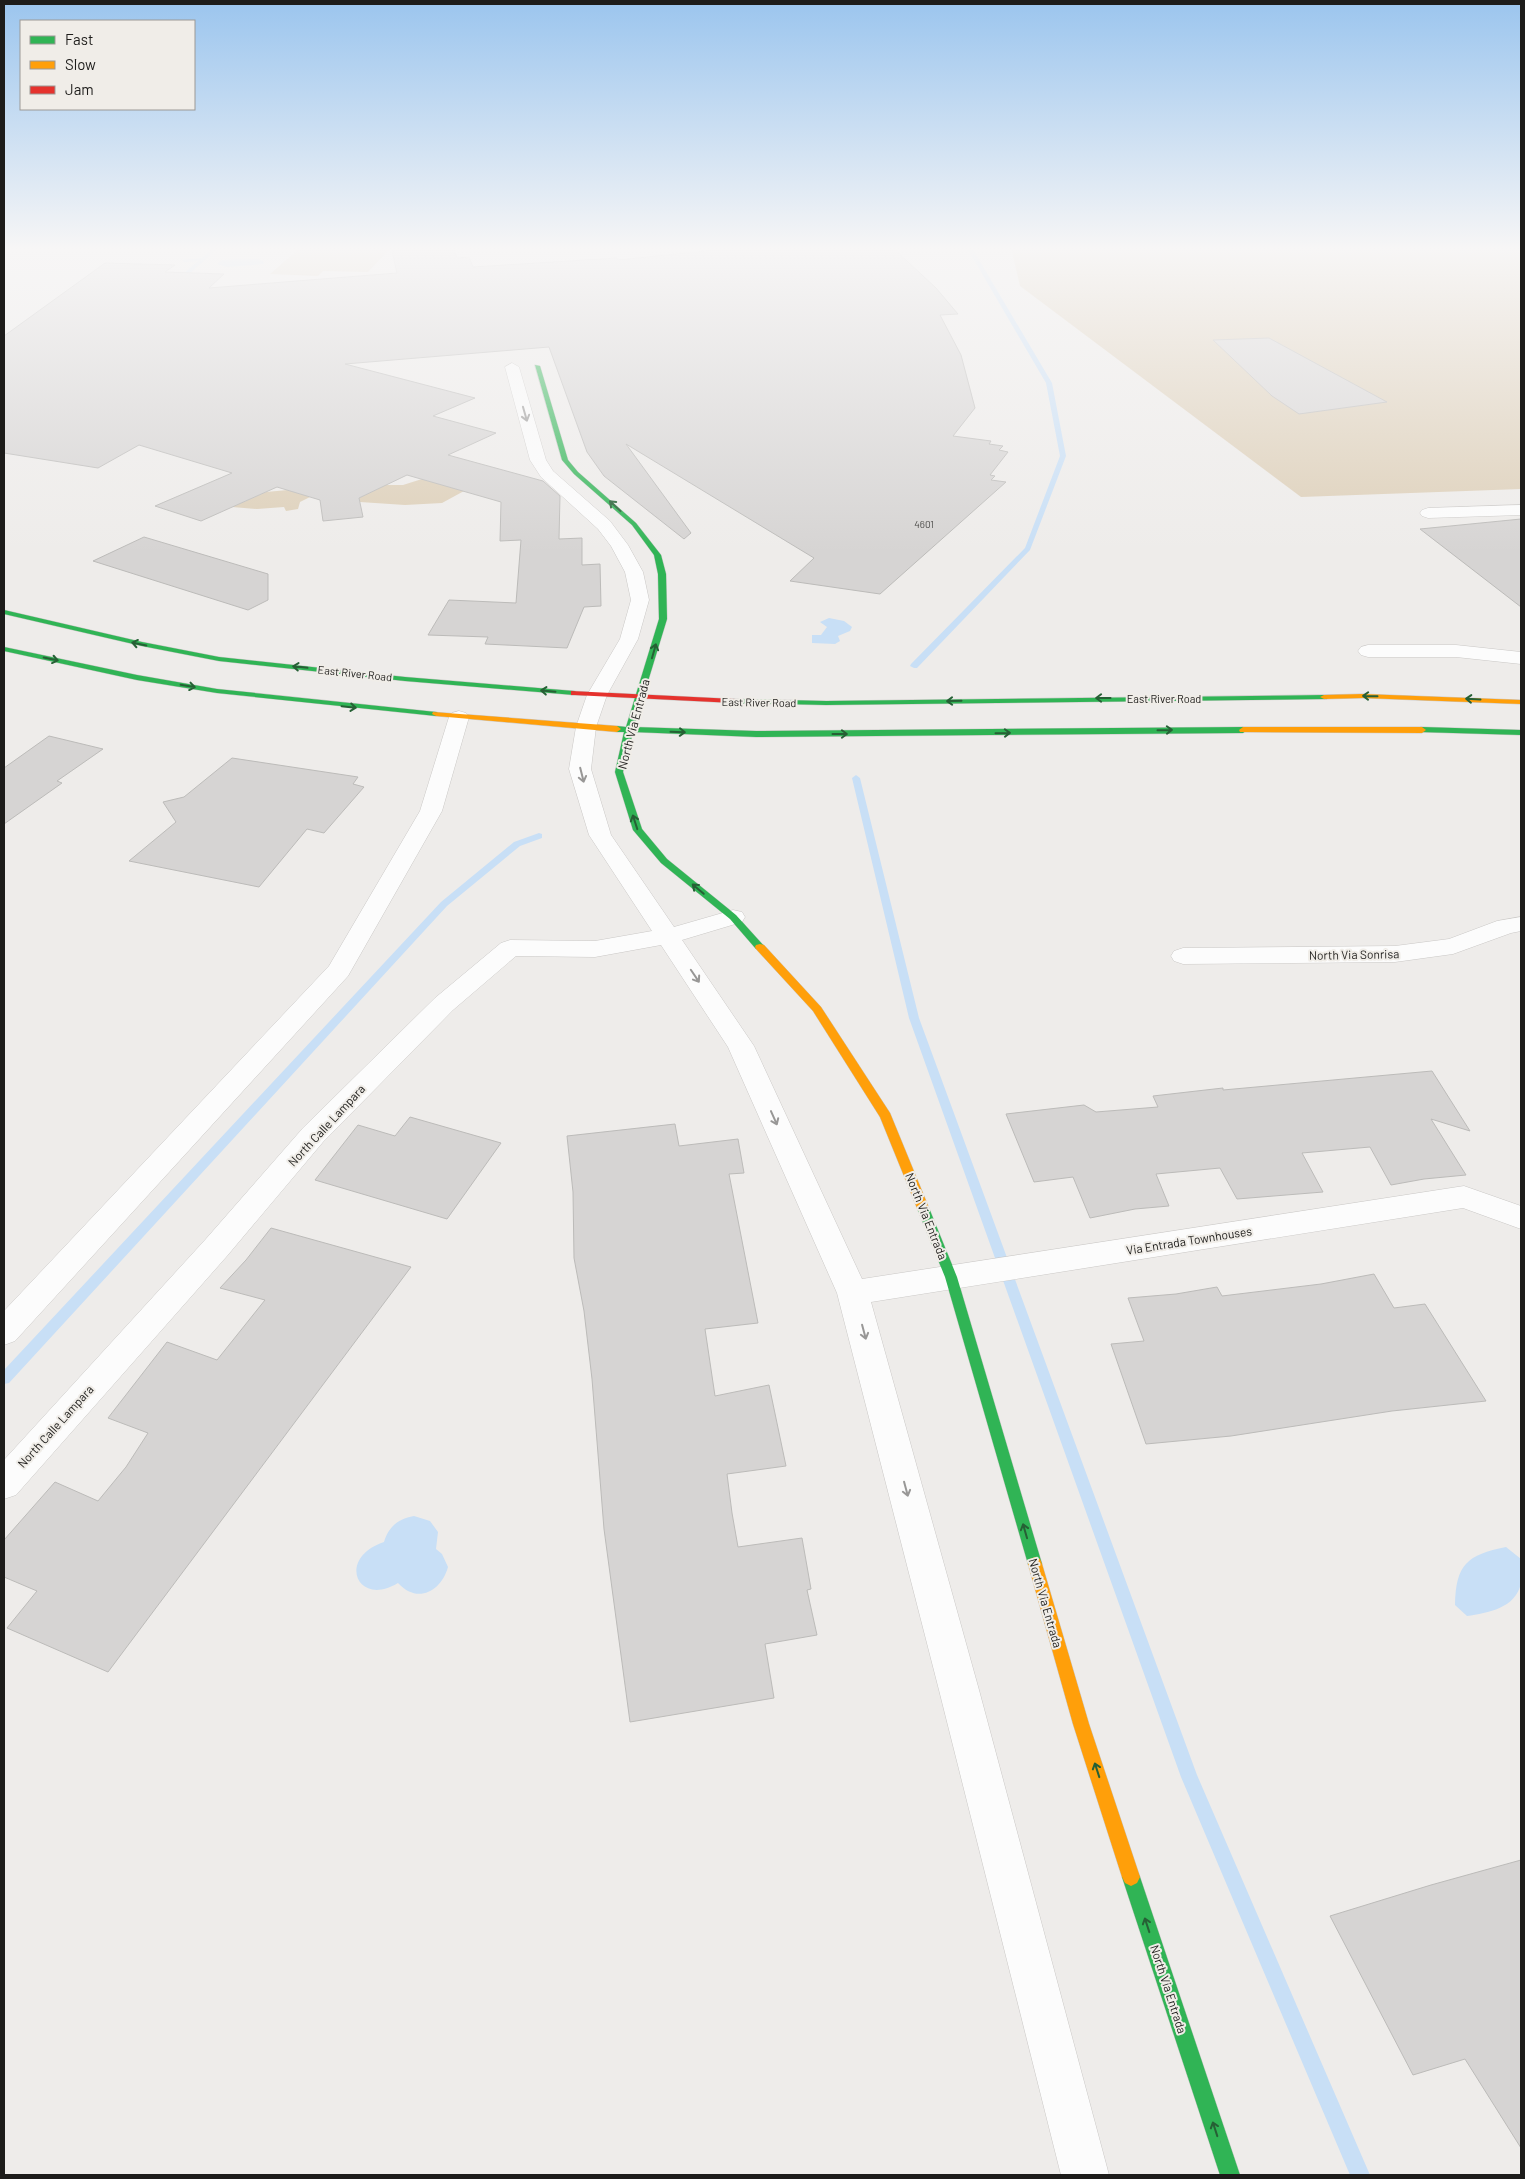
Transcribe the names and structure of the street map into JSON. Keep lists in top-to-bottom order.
{
  "streets": {
    "main road": ["East River Road", "North Via Entrada"],
    "street": ["North Via Sonrisa", "North Calle Lampara", "Via Entrada Townhouses"]
  },
  "crossings": [
    ["East River Road", "North Via Entrada"],
    ["North Via Entrada", "North Calle Lampara"],
    ["North Via Entrada", "Via Entrada Townhouses"]
  ],
  "one_way": ["North Via Entrada"],
  "house_numbers": ["4601"],
  "legend": ["Fast", "Slow", "Jam"]
}
